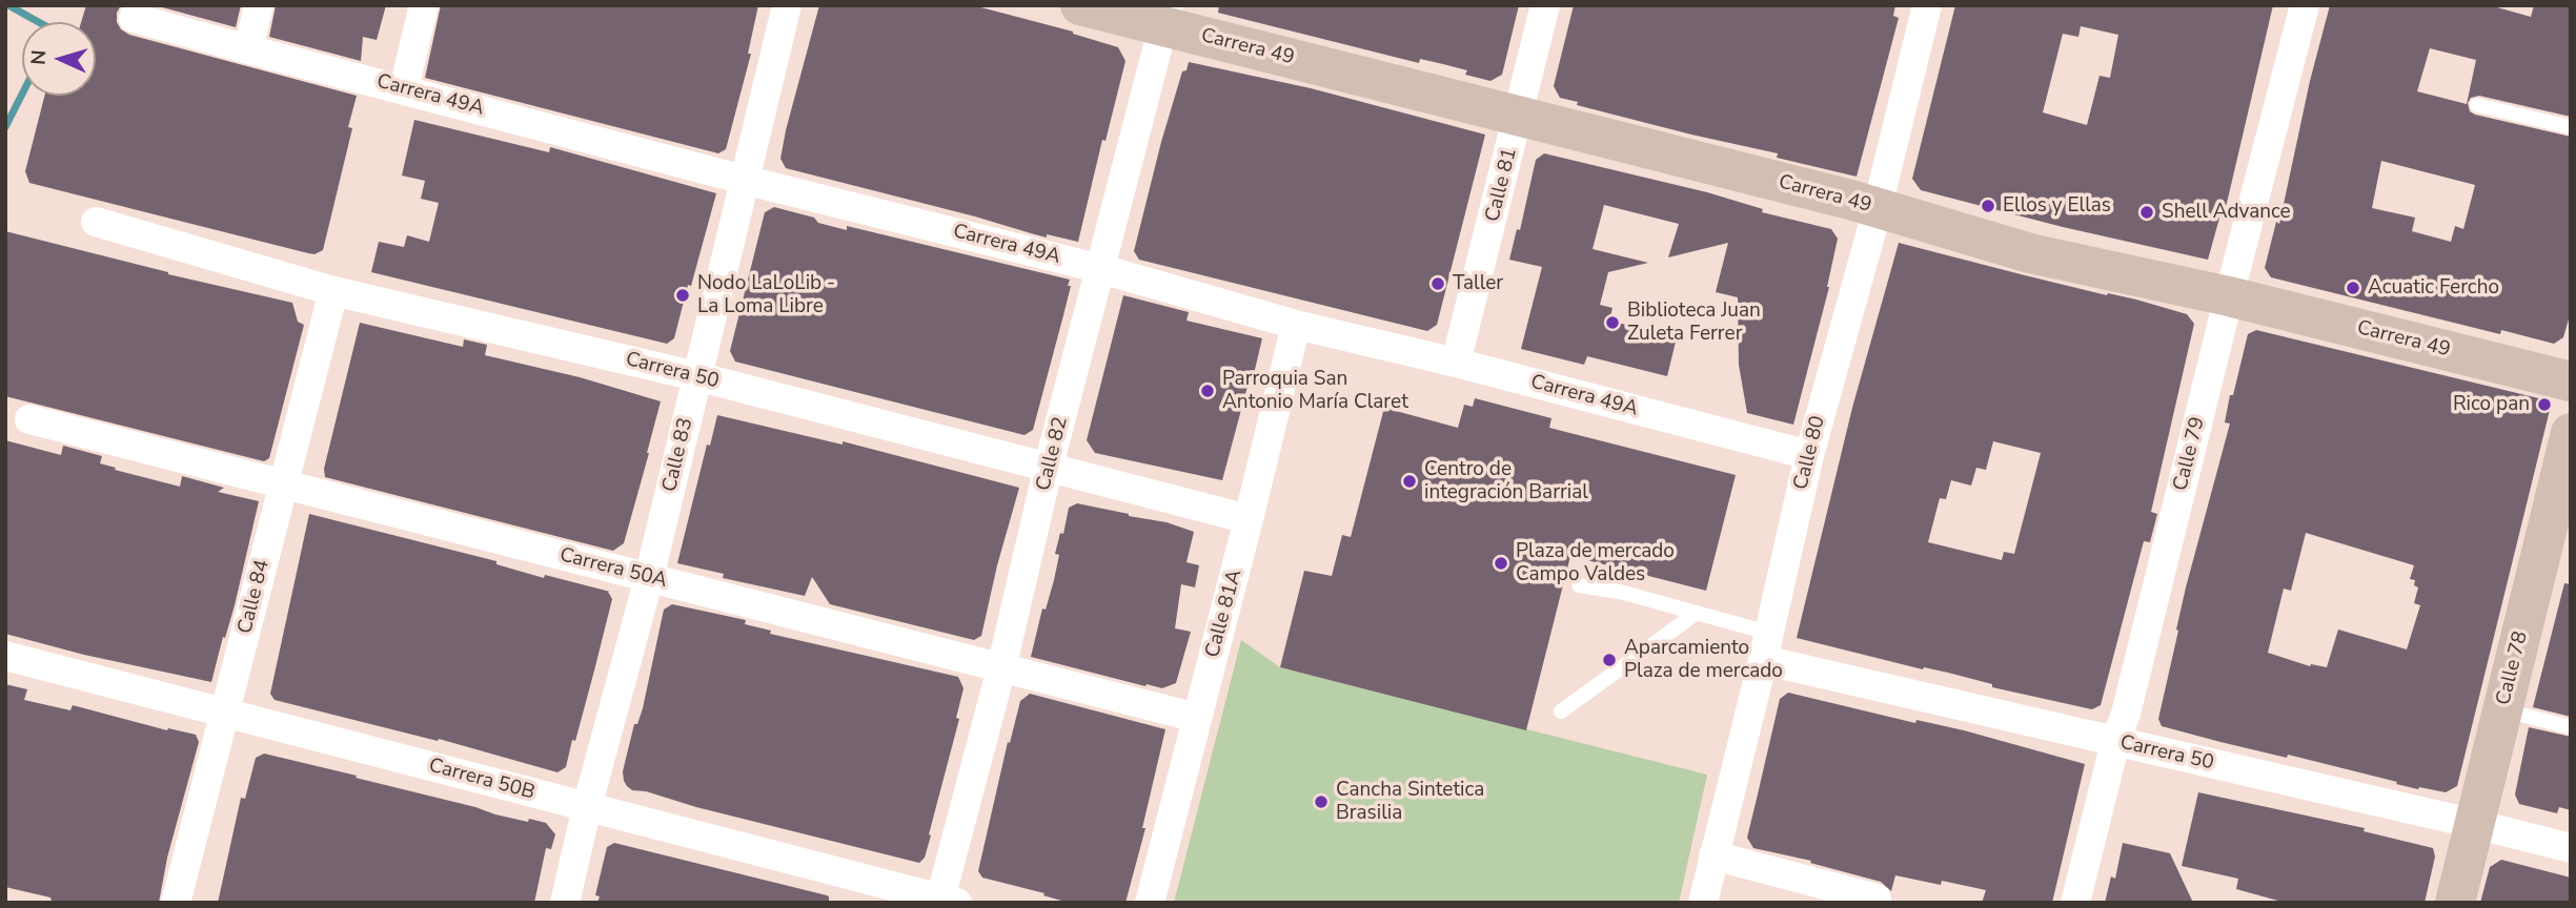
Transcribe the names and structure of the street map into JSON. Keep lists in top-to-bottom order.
{
  "streets": {
    "street": [
      "Carrera 49",
      "Carrera 49A",
      "Calle 81",
      "Carrera 50",
      "Calle 80",
      "Calle 82",
      "Calle 79",
      "Calle 83",
      "Carrera 50A",
      "Calle 84",
      "Calle 81A",
      "Calle 78",
      "Carrera 50B"
    ]
  },
  "crossings": [
    ["Carrera 49", "Calle 81"],
    ["Carrera 49", "Calle 80"],
    ["Carrera 49", "Calle 82"],
    ["Carrera 49", "Calle 79"],
    ["Carrera 49A", "Calle 81"],
    ["Carrera 49A", "Calle 80"],
    ["Carrera 49A", "Calle 82"],
    ["Carrera 49A", "Calle 83"],
    ["Carrera 49A", "Calle 81A"],
    ["Carrera 50", "Calle 80"],
    ["Carrera 50", "Calle 82"],
    ["Carrera 50", "Calle 79"],
    ["Carrera 50", "Calle 83"],
    ["Carrera 50", "Calle 84"],
    ["Carrera 50", "Calle 81A"],
    ["Carrera 50", "Calle 78"],
    ["Calle 82", "Carrera 50A"],
    ["Calle 82", "Carrera 50B"],
    ["Calle 83", "Carrera 50A"],
    ["Calle 83", "Carrera 50B"],
    ["Carrera 50A", "Calle 84"],
    ["Carrera 50A", "Calle 81A"],
    ["Calle 84", "Carrera 50B"]
  ],
  "places": [
    "Ellos y Ellas",
    "Shell Advance",
    "Taller",
    "Acuatic Fercho",
    "Nodo LaLoLib - La Loma Libre",
    "Biblioteca Juan Zuleta Ferrer",
    "Parroquia San Antonio María Claret",
    "Rico pan",
    "Centro de integración Barrial",
    "Plaza de mercado Campo Valdes",
    "Aparcamiento Plaza de mercado",
    "Cancha Sintetica Brasilia"
  ],
  "north": "left"
}
